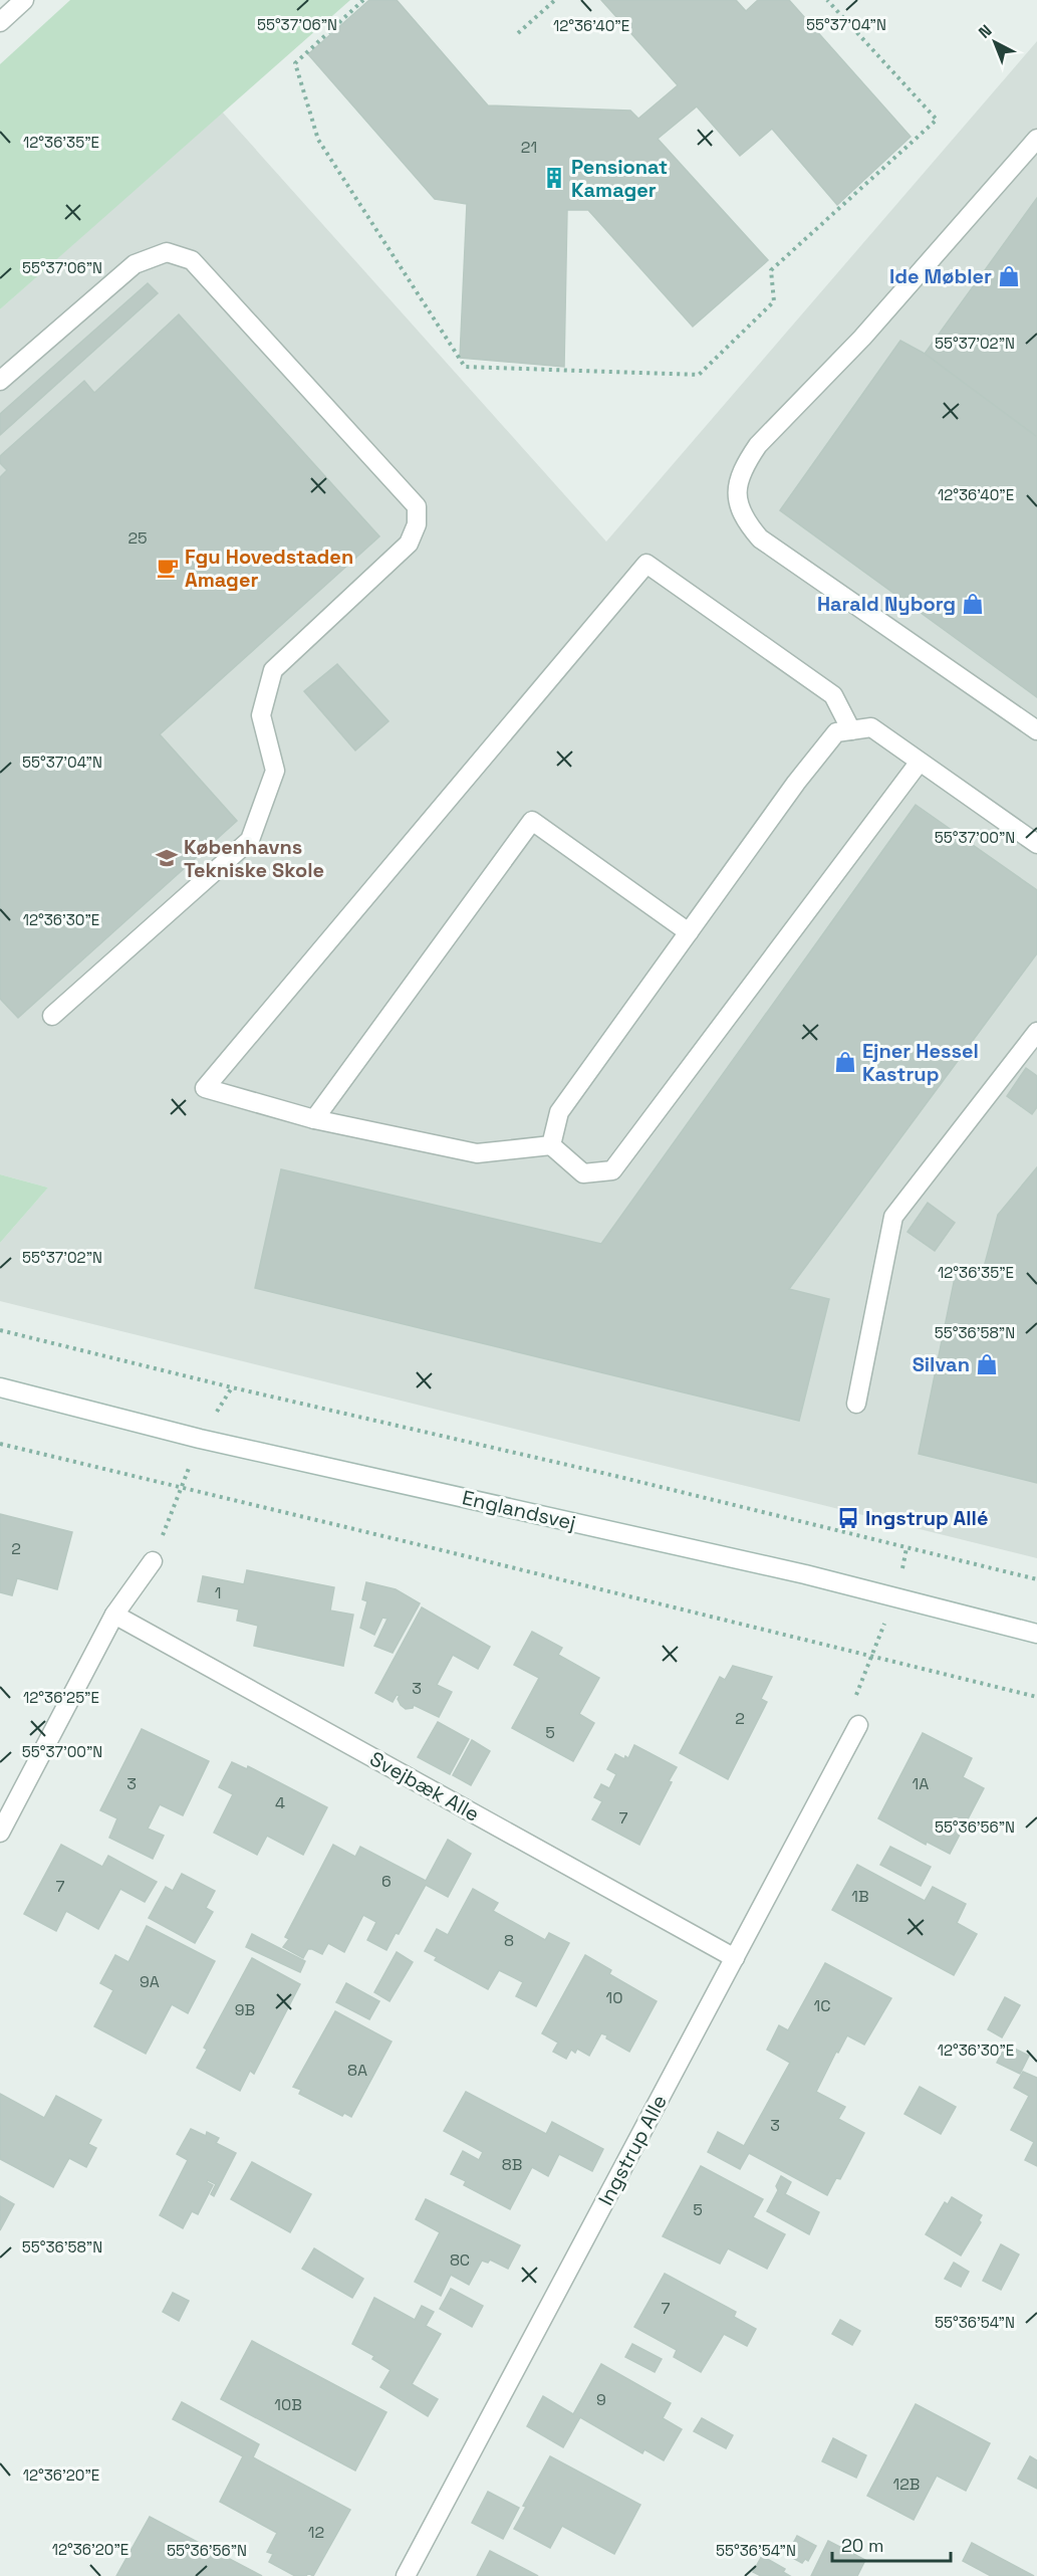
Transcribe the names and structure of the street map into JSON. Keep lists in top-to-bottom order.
{
  "streets": {
    "street": ["Englandsvej", "Svejbæk Alle", "Ingstrup Alle"]
  },
  "crossings": [
    ["Svejbæk Alle", "Ingstrup Alle"]
  ],
  "places": {
    "building": ["Pensionat Kamager"],
    "shop": [
      "Ide Møbler",
      "Harald Nyborg",
      "Ejner Hessel Kastrup",
      "Silvan"
    ],
    "cafe": ["Fgu Hovedstaden Amager"],
    "school or university": ["Københavns Tekniske Skole"],
    "bus stop": ["Ingstrup Allé"]
  },
  "house_numbers": [
    "21",
    "25",
    "2",
    "1",
    "3",
    "2",
    "5",
    "3",
    "1A",
    "4",
    "7",
    "6",
    "7",
    "1B",
    "8",
    "9A",
    "10",
    "1C",
    "9B",
    "8A",
    "3",
    "8B",
    "5",
    "8C",
    "7",
    "9",
    "10B",
    "12B",
    "12"
  ],
  "scale_bar": "20 m",
  "north": "top left",
  "coordinates": [
    "55°37'06\"N",
    "55°37'04\"N",
    "12°36'40\"E",
    "12°36'35\"E",
    "55°37'02\"N",
    "55°37'00\"N",
    "12°36'30\"E",
    "55°36'58\"N",
    "12°36'25\"E",
    "55°36'56\"N",
    "55°36'54\"N",
    "12°36'20\"E"
  ]
}
